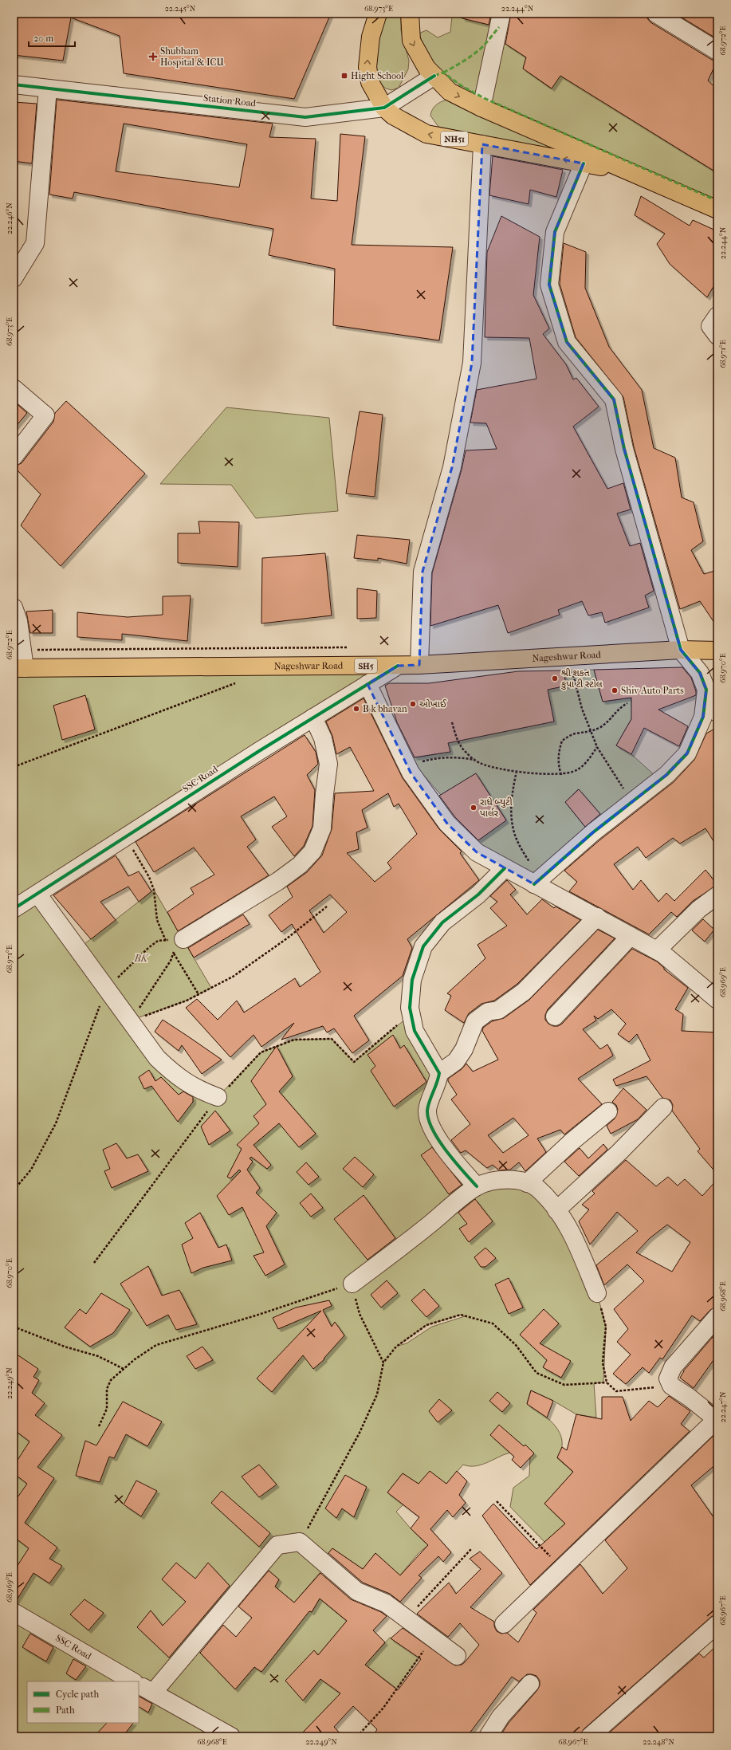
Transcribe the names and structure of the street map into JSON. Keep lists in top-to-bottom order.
{
  "streets": {
    "main road": ["NH51", "Nageshwar Road", "SH5"],
    "street": ["Station Road", "SSC Road"]
  },
  "crossings": [
    ["Station Road", "NH51"],
    ["Nageshwar Road", "SSC Road"]
  ],
  "parks": ["BK"],
  "places": {
    "health": ["Shubham Hospital & ICU"],
    "transit": ["Hight School"],
    "other": [
      "શ્રી શકત કુપા ટી સ્ટોલ",
      "Shiv Auto Parts",
      "ઓખાઈ",
      "B k bhavan",
      "રાધે બ્યુટી પાર્લર"
    ]
  },
  "legend": ["Cycle path", "Path"],
  "scale_bar": "20 m",
  "coordinates": [
    "22.245°N",
    "68.973°E",
    "22.244°N",
    "68.972°E",
    "22.246°N",
    "68.971°E",
    "68.970°E",
    "68.969°E",
    "68.968°E",
    "22.249°N",
    "22.247°N",
    "68.967°E",
    "22.248°N"
  ]
}
